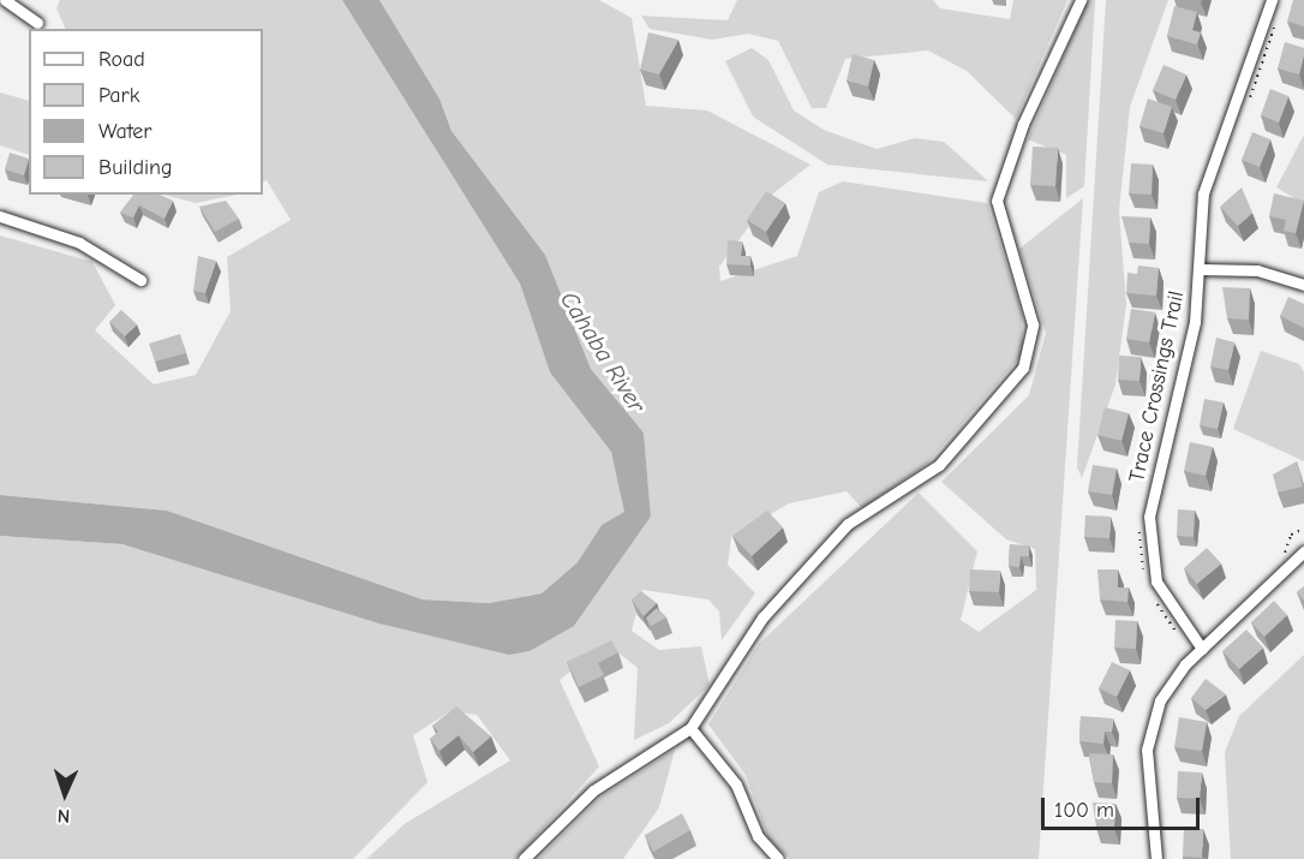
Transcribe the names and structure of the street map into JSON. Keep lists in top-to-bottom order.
{
  "streets": {
    "street": ["Trace Crossings Trail"]
  },
  "water": ["Cahaba River"],
  "legend": [
    "Road",
    "Park",
    "Water",
    "Building"
  ],
  "scale_bar": "100 m",
  "north": "bottom"
}
